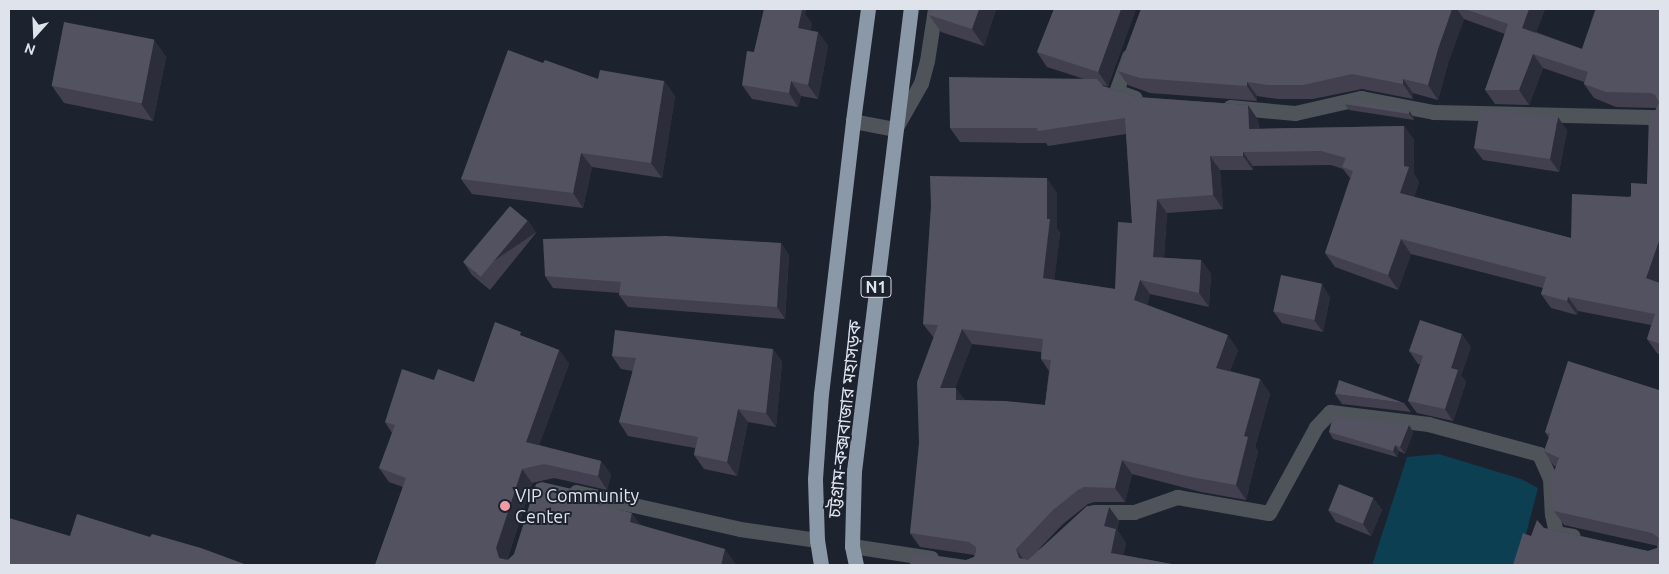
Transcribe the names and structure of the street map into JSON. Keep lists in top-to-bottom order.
{
  "streets": {
    "highway": ["N1", "চট্টগ্রাম-কক্সবাজার মহাসড়ক"]
  },
  "places": ["VIP Community Center"],
  "north": "bottom"
}
